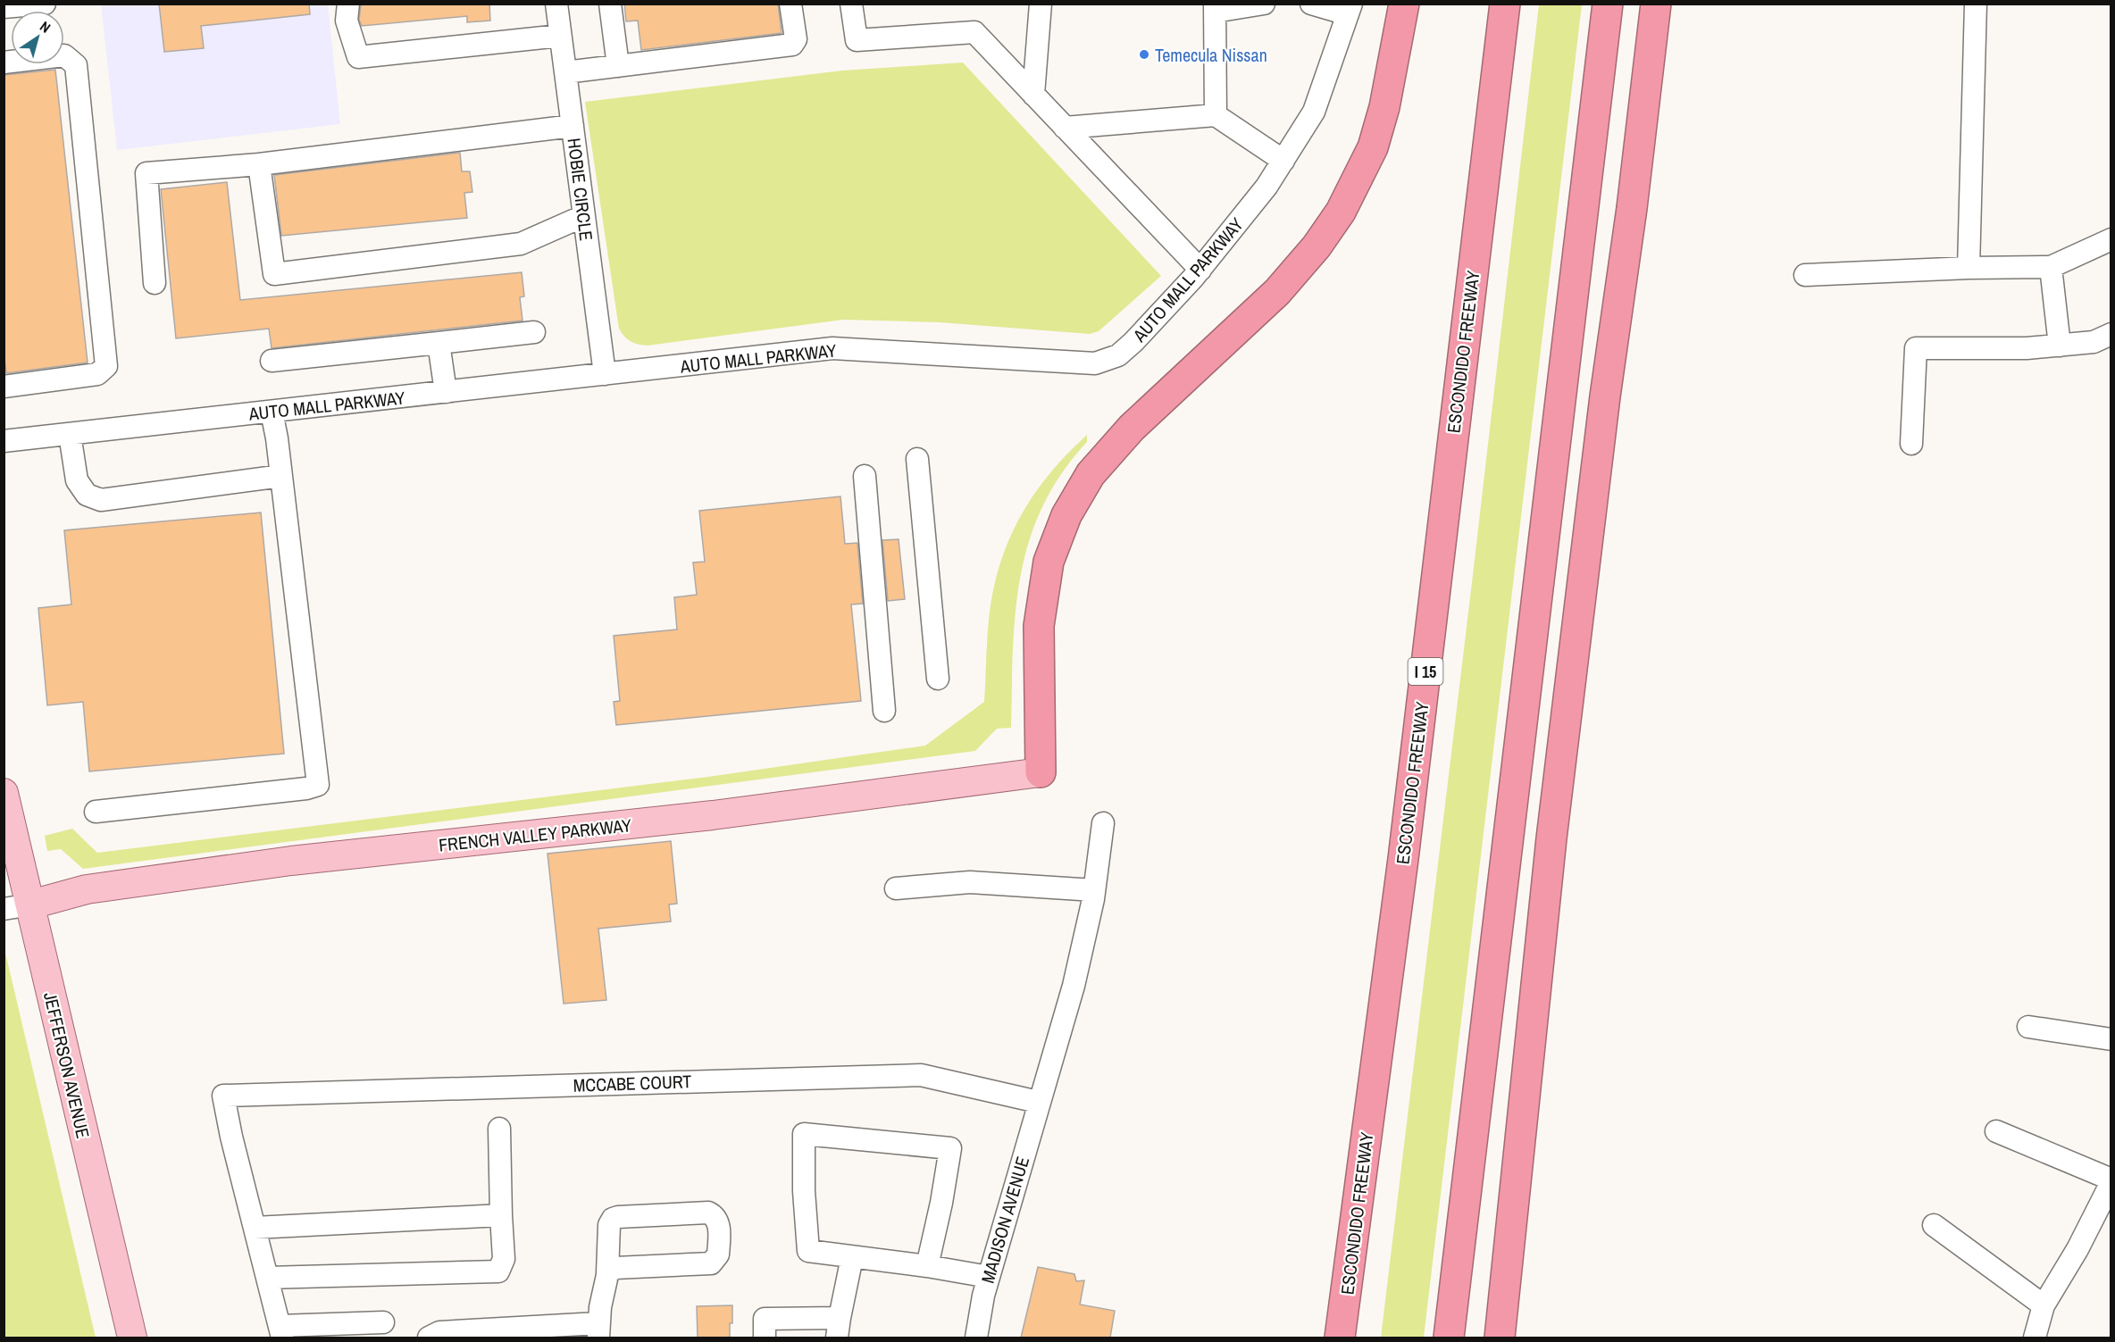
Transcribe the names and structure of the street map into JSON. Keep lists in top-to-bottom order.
{
  "streets": {
    "highway": ["ESCONDIDO FREEWAY", "I 15"],
    "main road": ["FRENCH VALLEY PARKWAY", "JEFFERSON AVENUE"],
    "street": [
      "HOBIE CIRCLE",
      "AUTO MALL PARKWAY",
      "MCCABE COURT",
      "MADISON AVENUE"
    ]
  },
  "crossings": [
    ["HOBIE CIRCLE", "AUTO MALL PARKWAY"],
    ["FRENCH VALLEY PARKWAY", "JEFFERSON AVENUE"],
    ["MCCABE COURT", "MADISON AVENUE"]
  ],
  "places": ["Temecula Nissan"],
  "north": "top right"
}
